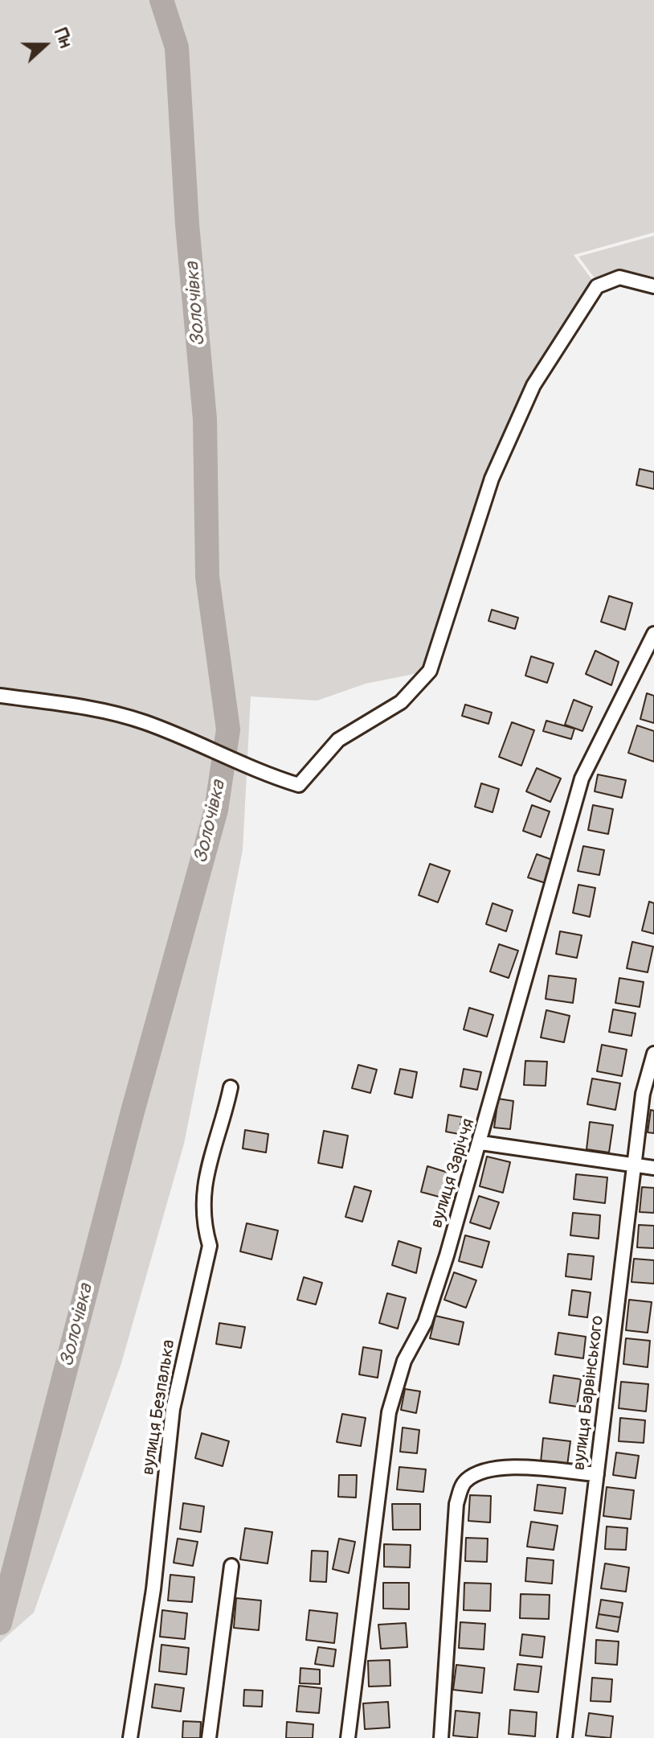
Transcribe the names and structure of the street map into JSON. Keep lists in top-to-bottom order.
{
  "streets": {
    "street": ["вулиця Заріччя", "вулиця Барвінського", "вулиця Безпалька"]
  },
  "water": ["Золочівка"],
  "north": "right"
}
